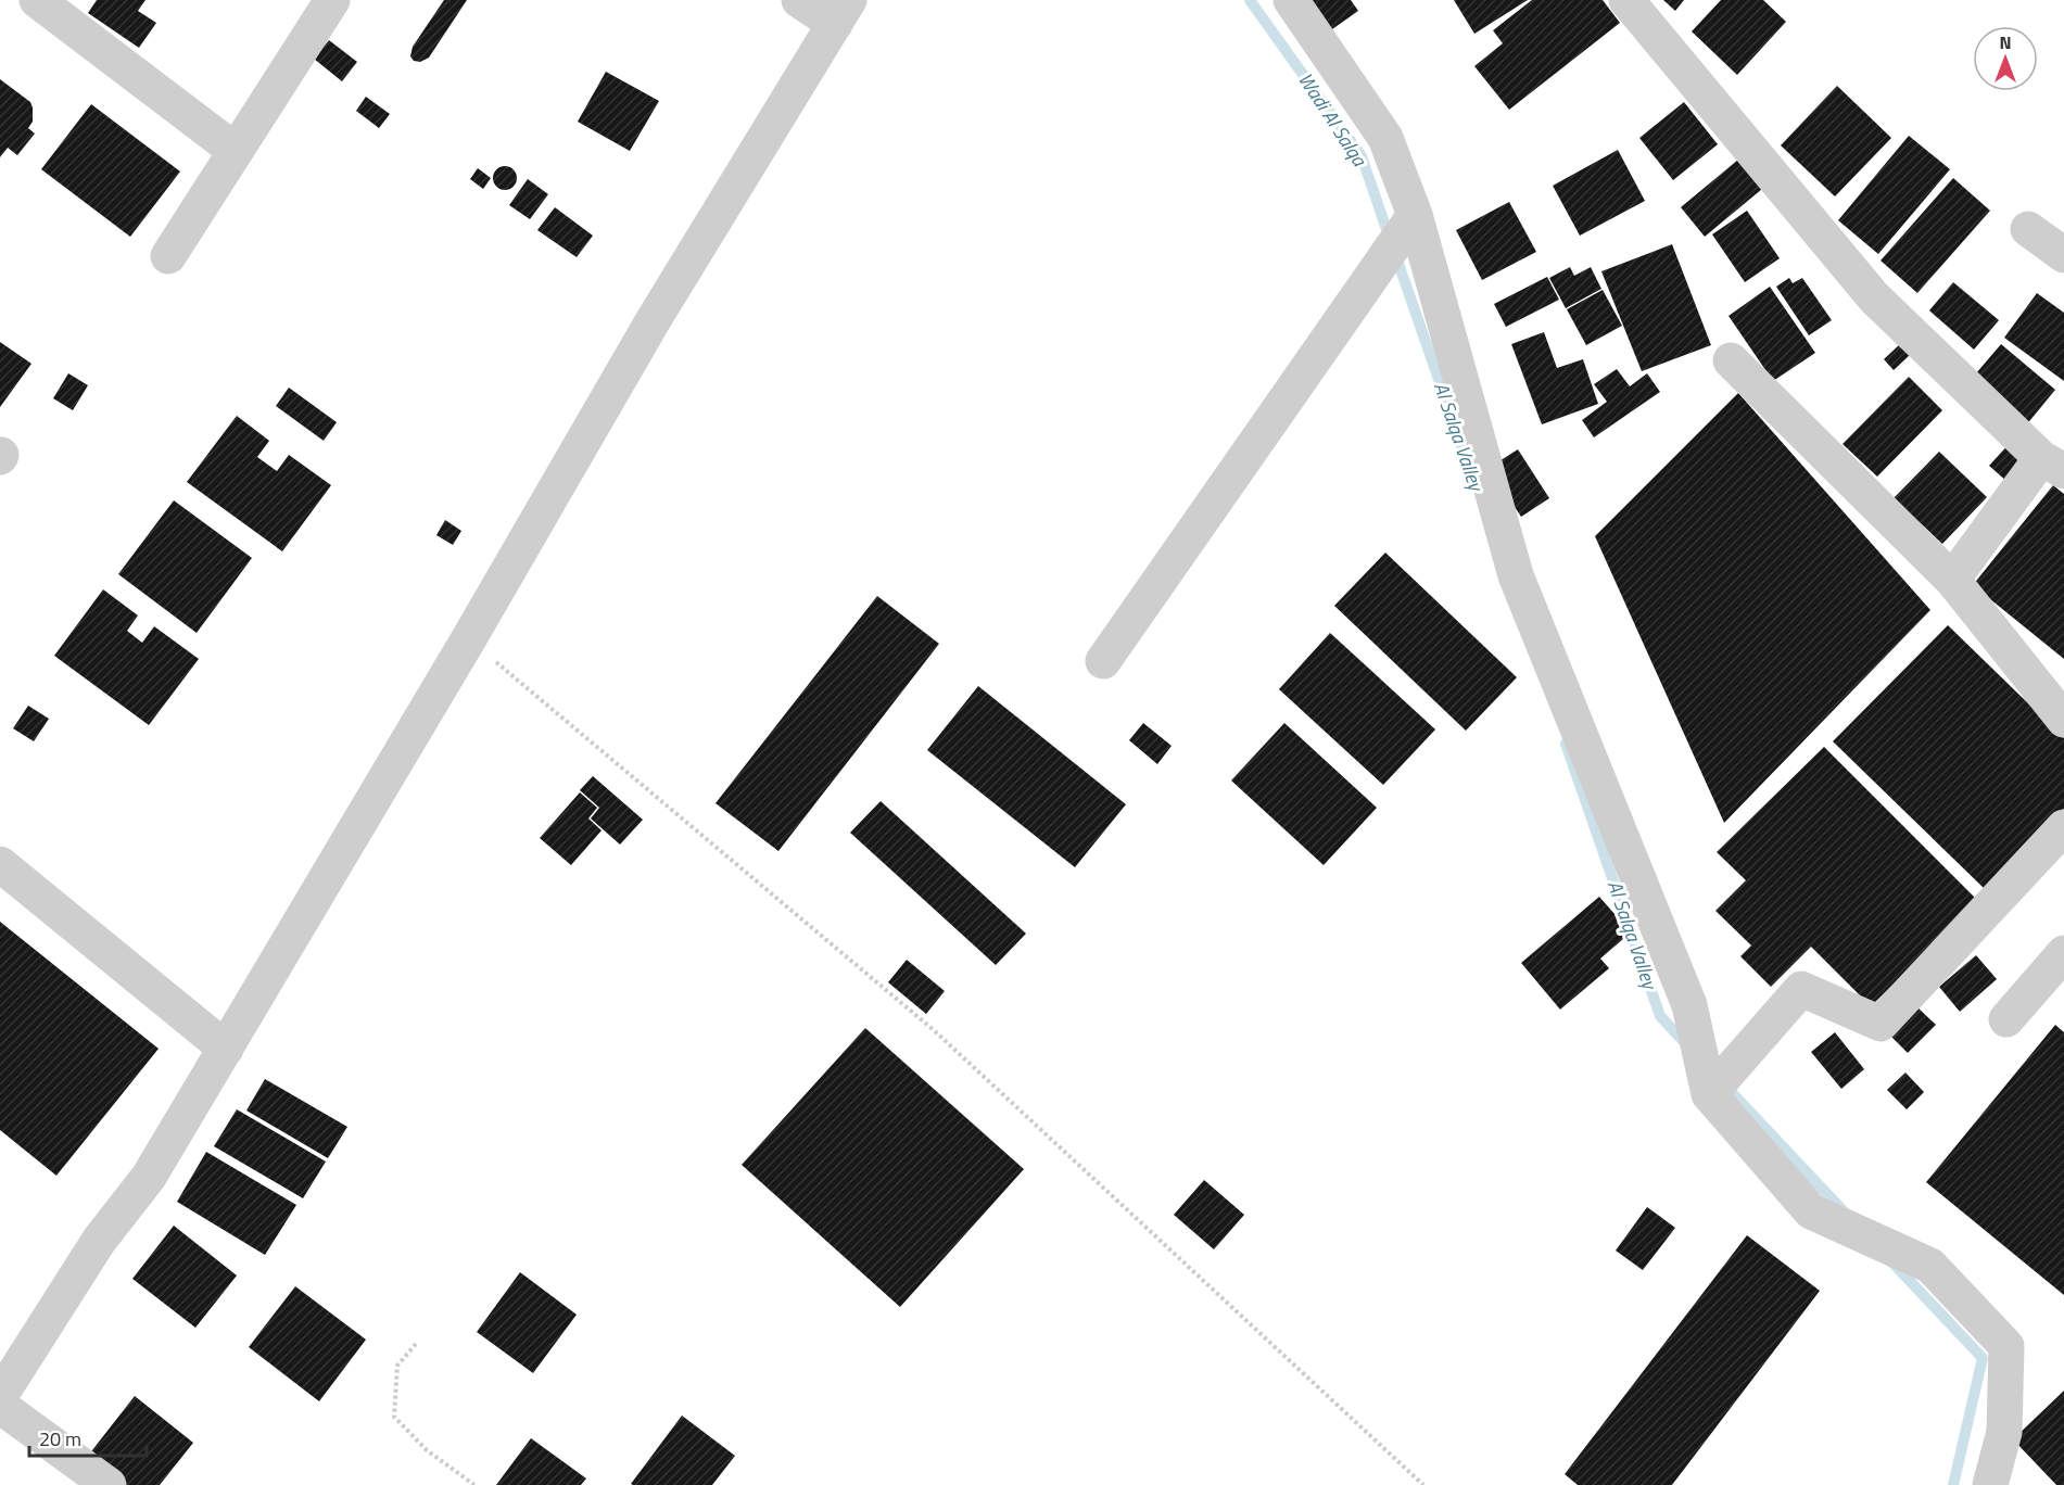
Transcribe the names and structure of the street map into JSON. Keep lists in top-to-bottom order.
{
  "water": ["Wadi Al Salqa", "Al Salqa Valley"],
  "scale_bar": "20 m",
  "north": "top"
}
